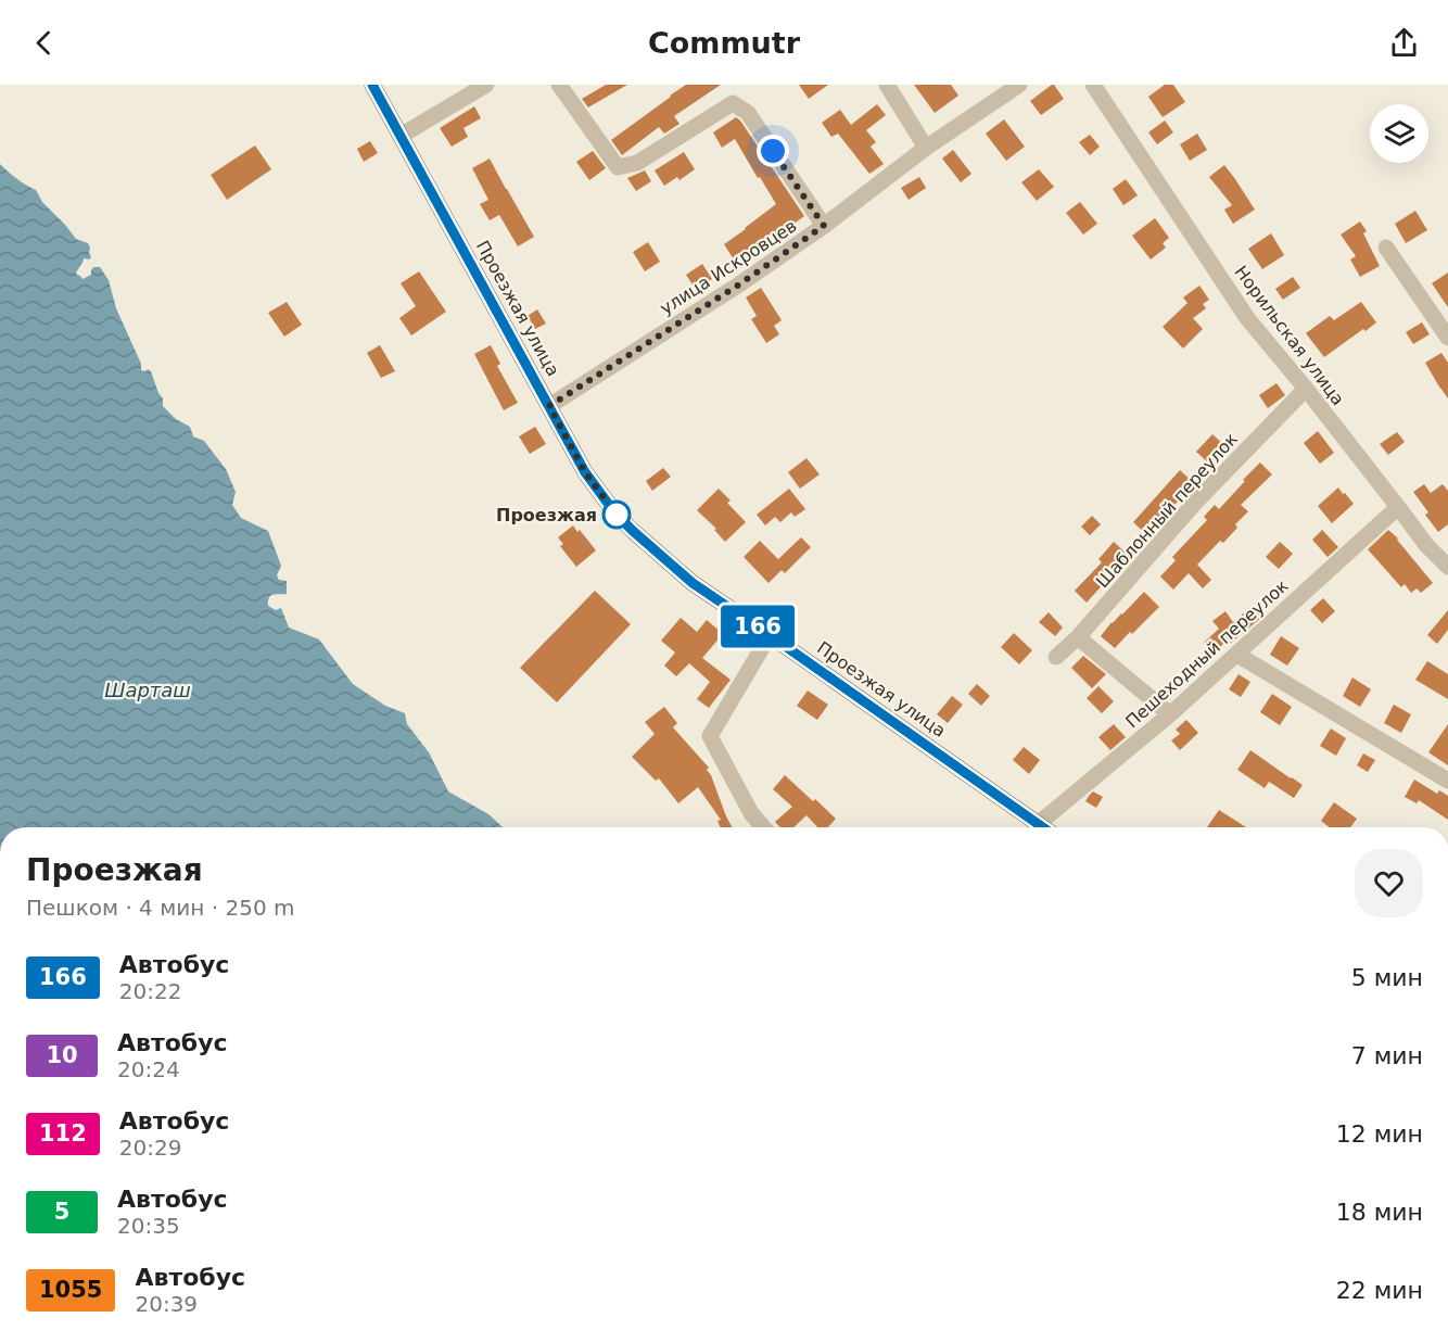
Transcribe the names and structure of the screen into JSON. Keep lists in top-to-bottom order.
{
  "streets": {
    "main road": ["Проезжая улица"],
    "street": [
      "улица Искровцев",
      "Норильская улица",
      "Шаблонный переулок",
      "Пешеходный переулок"
    ]
  },
  "crossings": [
    ["улица Искровцев", "Проезжая улица"],
    ["Проезжая улица", "Пешеходный переулок"],
    ["Норильская улица", "Шаблонный переулок"],
    ["Норильская улица", "Пешеходный переулок"]
  ],
  "water": ["Шарташ"],
  "places": ["Проезжая"],
  "lines": ["bus line 166"],
  "page": {
    "header": "Commutr",
    "on_map": "166",
    "heading": ["Проезжая", "Пешком · 4 мин · 250 m"],
    "list": [
      {
        "mark": "166",
        "name": "Автобус",
        "note": "20:22",
        "value": "5 мин"
      },
      {
        "mark": "10",
        "name": "Автобус",
        "note": "20:24",
        "value": "7 мин"
      },
      {
        "mark": "112",
        "name": "Автобус",
        "note": "20:29",
        "value": "12 мин"
      },
      {
        "mark": "5",
        "name": "Автобус",
        "note": "20:35",
        "value": "18 мин"
      },
      {
        "mark": "1055",
        "name": "Автобус",
        "note": "20:39",
        "value": "22 мин"
      }
    ]
  }
}
